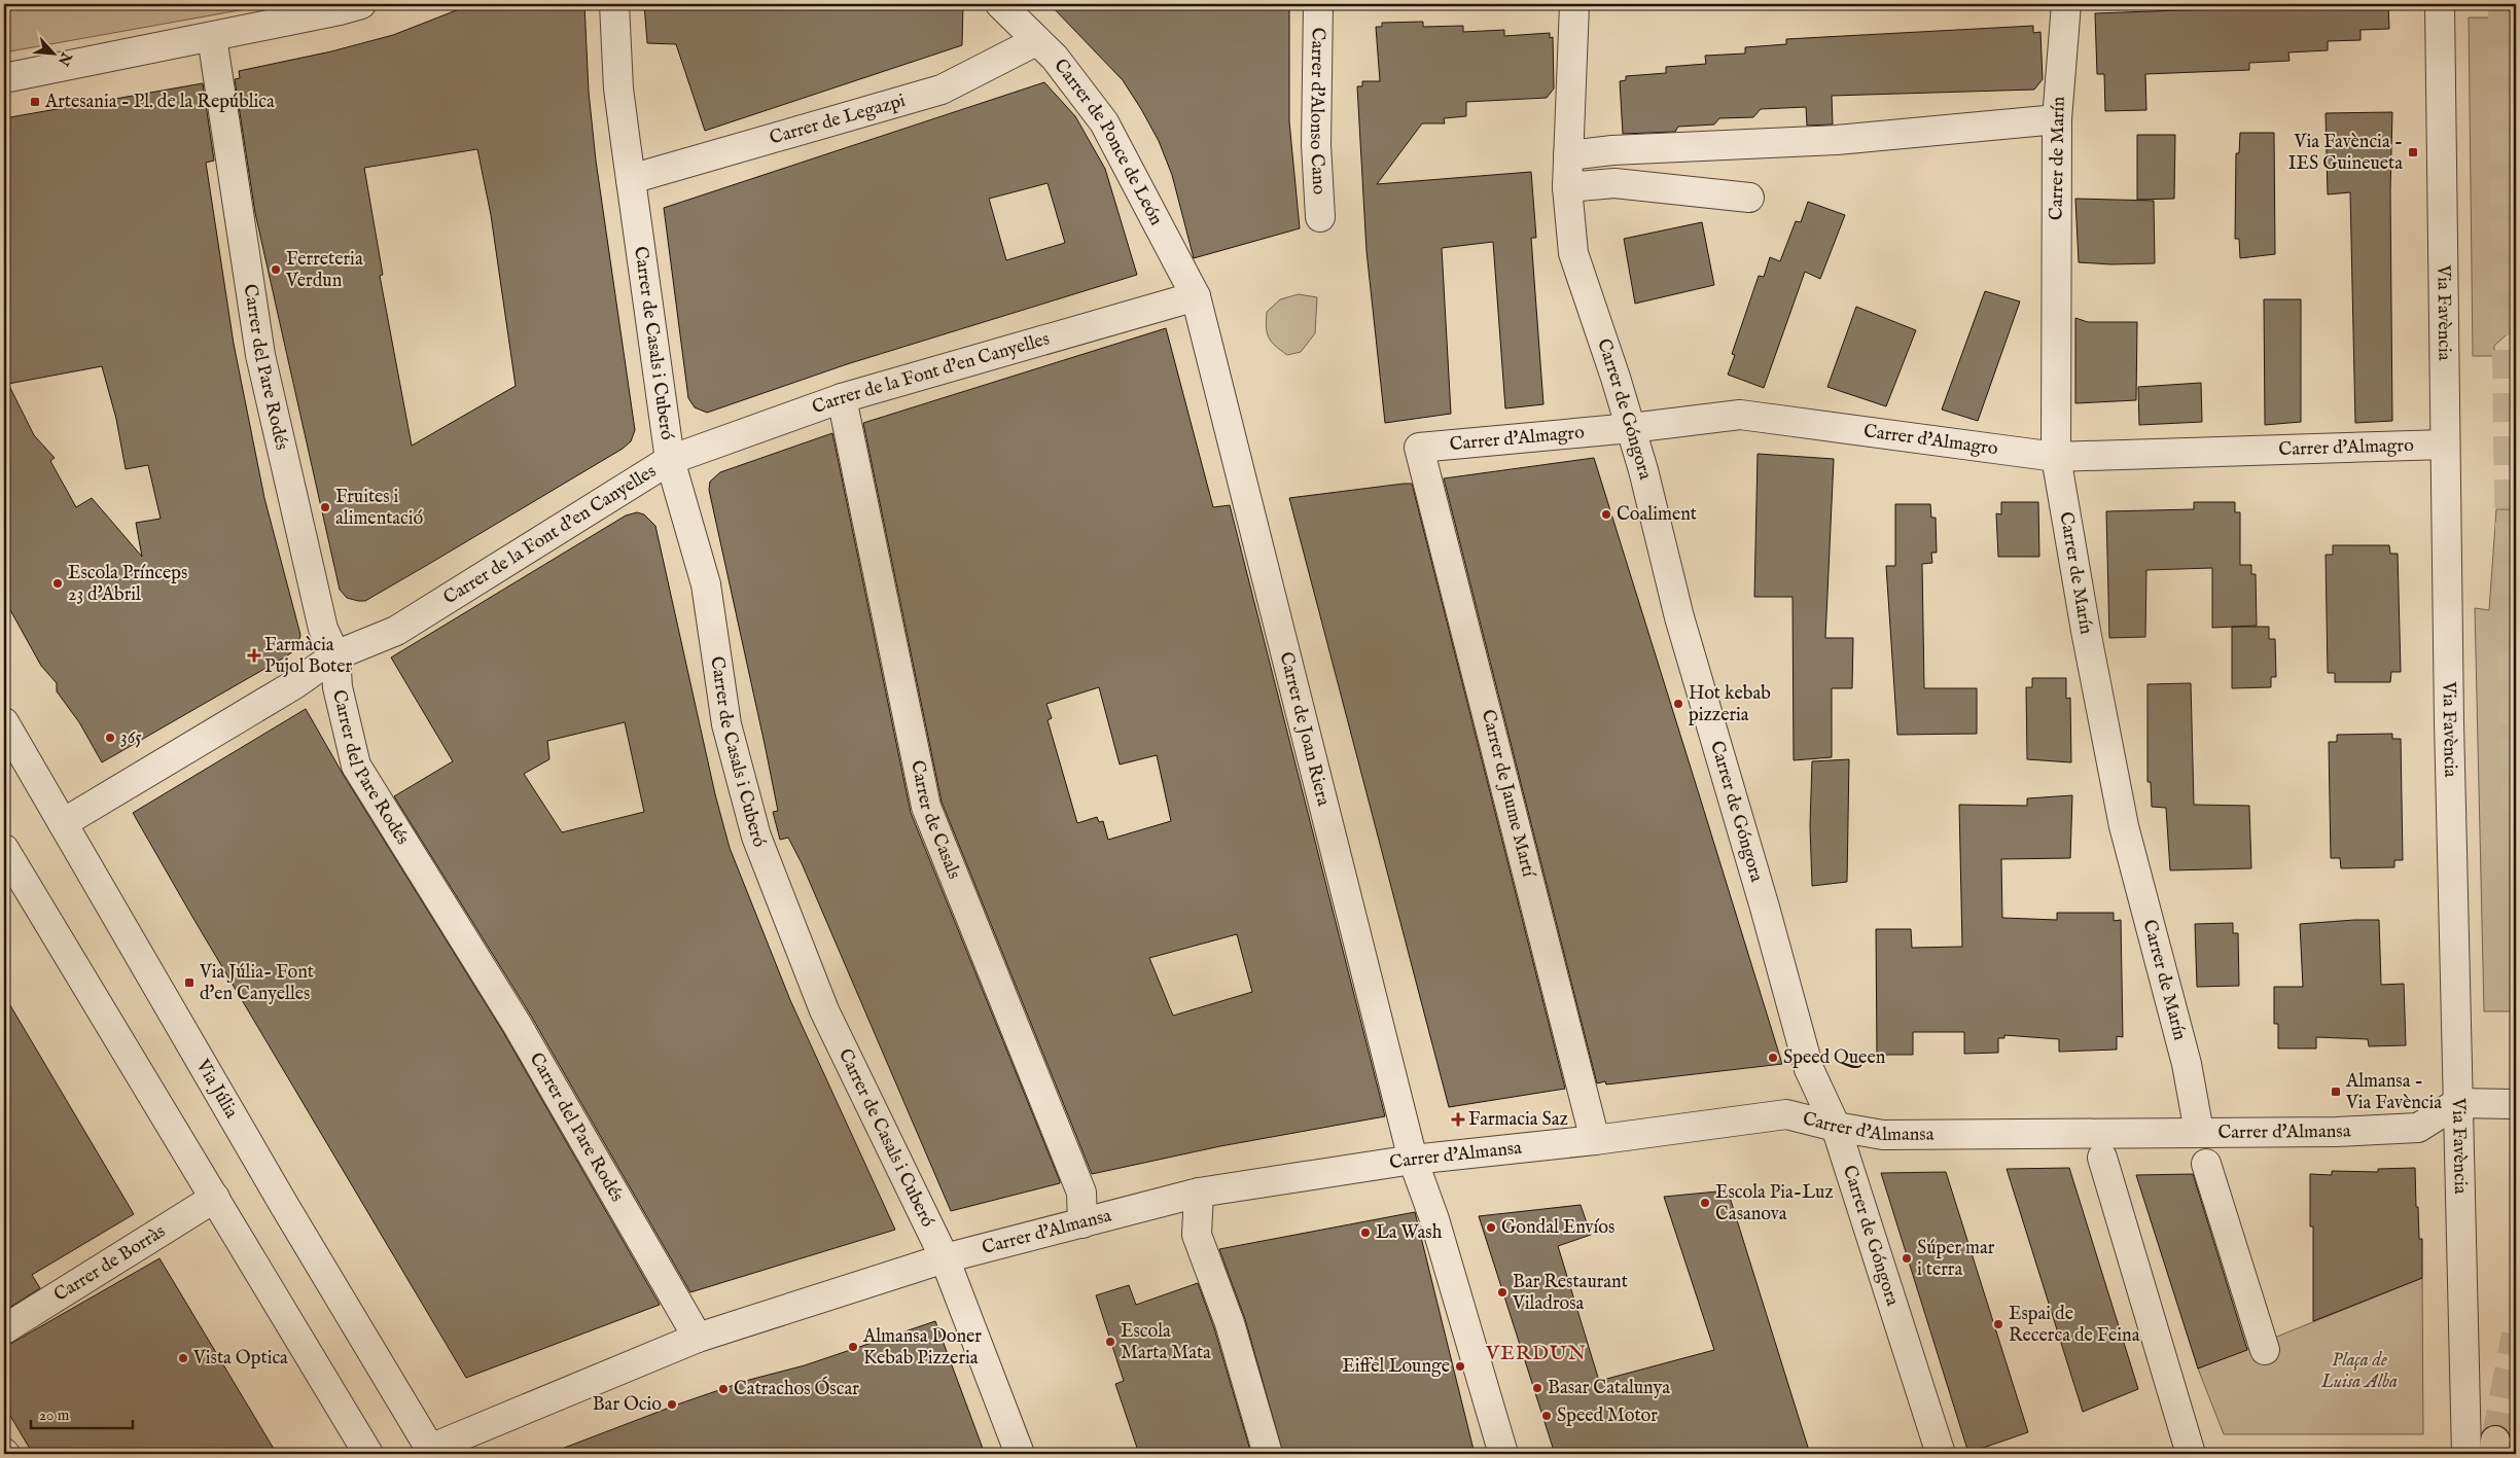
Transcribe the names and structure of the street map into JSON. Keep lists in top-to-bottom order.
{
  "streets": {
    "street": [
      "Carrer d'Alonso Cano",
      "Carrer de Legazpi",
      "Carrer de Ponce de León",
      "Carrer de Marín",
      "Via Favència",
      "Carrer de Casals i Cuberó",
      "Carrer del Pare Rodés",
      "Carrer de la Font d'en Canyelles",
      "Carrer de Góngora",
      "Carrer d'Almagro",
      "Carrer de Joan Riera",
      "Carrer de Jaume Martí",
      "Carrer de Casals",
      "Via Júlia",
      "Carrer d'Almansa",
      "Carrer de Borràs"
    ]
  },
  "crossings": [
    ["Carrer de Legazpi", "Carrer de Ponce de León"],
    ["Carrer de Legazpi", "Carrer de Casals i Cuberó"],
    ["Carrer de Ponce de León", "Carrer de la Font d'en Canyelles"],
    ["Carrer de Ponce de León", "Carrer de Joan Riera"],
    ["Carrer de Marín", "Carrer d'Almagro"],
    ["Carrer de Marín", "Carrer d'Almansa"],
    ["Via Favència", "Carrer d'Almagro"],
    ["Via Favència", "Carrer d'Almansa"],
    ["Carrer de Casals i Cuberó", "Carrer de la Font d'en Canyelles"],
    ["Carrer de Casals i Cuberó", "Carrer d'Almansa"],
    ["Carrer del Pare Rodés", "Carrer de la Font d'en Canyelles"],
    ["Carrer del Pare Rodés", "Carrer d'Almansa"],
    ["Carrer de la Font d'en Canyelles", "Carrer de Joan Riera"],
    ["Carrer de la Font d'en Canyelles", "Carrer de Casals"],
    ["Carrer de la Font d'en Canyelles", "Via Júlia"],
    ["Carrer de Góngora", "Carrer d'Almagro"],
    ["Carrer de Góngora", "Carrer d'Almansa"],
    ["Carrer d'Almagro", "Carrer de Jaume Martí"],
    ["Carrer de Joan Riera", "Carrer d'Almansa"],
    ["Carrer de Jaume Martí", "Carrer d'Almansa"],
    ["Carrer de Casals", "Carrer d'Almansa"],
    ["Via Júlia", "Carrer d'Almansa"]
  ],
  "districts": ["VERDUN"],
  "parks": ["Plaça de Luisa Alba"],
  "places": {
    "transit": [
      "Artesania - Pl. de la República",
      "Via Favència - IES Guineueta",
      "Via Júlia- Font d'en Canyelles",
      "Almansa - Via Favència"
    ],
    "other": [
      "Ferreteria Verdun",
      "Fruites i alimentació",
      "Coaliment",
      "Escola Prínceps 23 d'Abril",
      "Hot kebab pizzeria",
      "365",
      "Speed Queen",
      "Escola Pia-Luz Casanova",
      "Gondal Envíos",
      "La Wash",
      "Súper mar i terra",
      "Bar Restaurant Viladrosa",
      "Espai de Recerca de Feina",
      "Escola Marta Mata",
      "Almansa Doner Kebab Pizzeria",
      "Vista Optica",
      "Eiffel Lounge",
      "Basar Catalunya",
      "Catrachos Óscar",
      "Bar Ocio",
      "Speed Motor"
    ],
    "health": ["Farmàcia Pujol Boter", "Farmacia Saz"]
  },
  "scale_bar": "20 m",
  "north": "bottom right"
}
